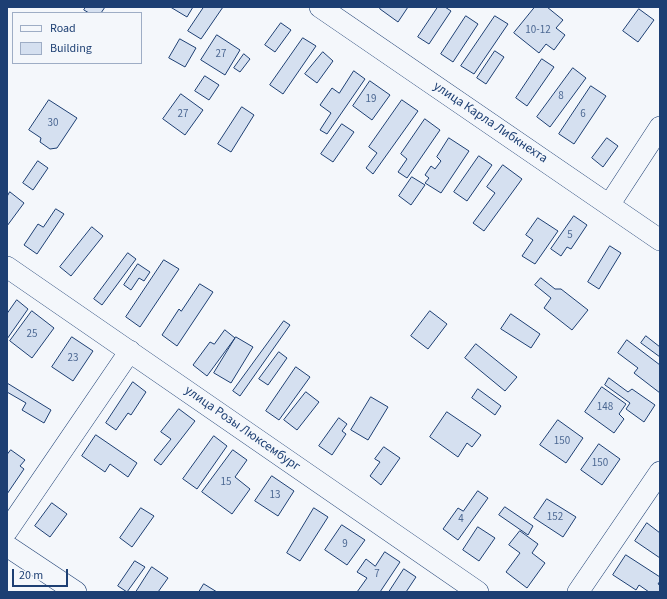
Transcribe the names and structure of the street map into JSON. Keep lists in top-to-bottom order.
{
  "streets": {
    "street": ["улица Карла Либкнехта", "улица Розы Люксембург"]
  },
  "house_numbers": [
    "10-12",
    "27",
    "8",
    "19",
    "27",
    "6",
    "30",
    "5",
    "25",
    "23",
    "148",
    "150",
    "150",
    "15",
    "13",
    "152",
    "4",
    "9",
    "7"
  ],
  "legend": ["Road", "Building"],
  "scale_bar": "20 m"
}
